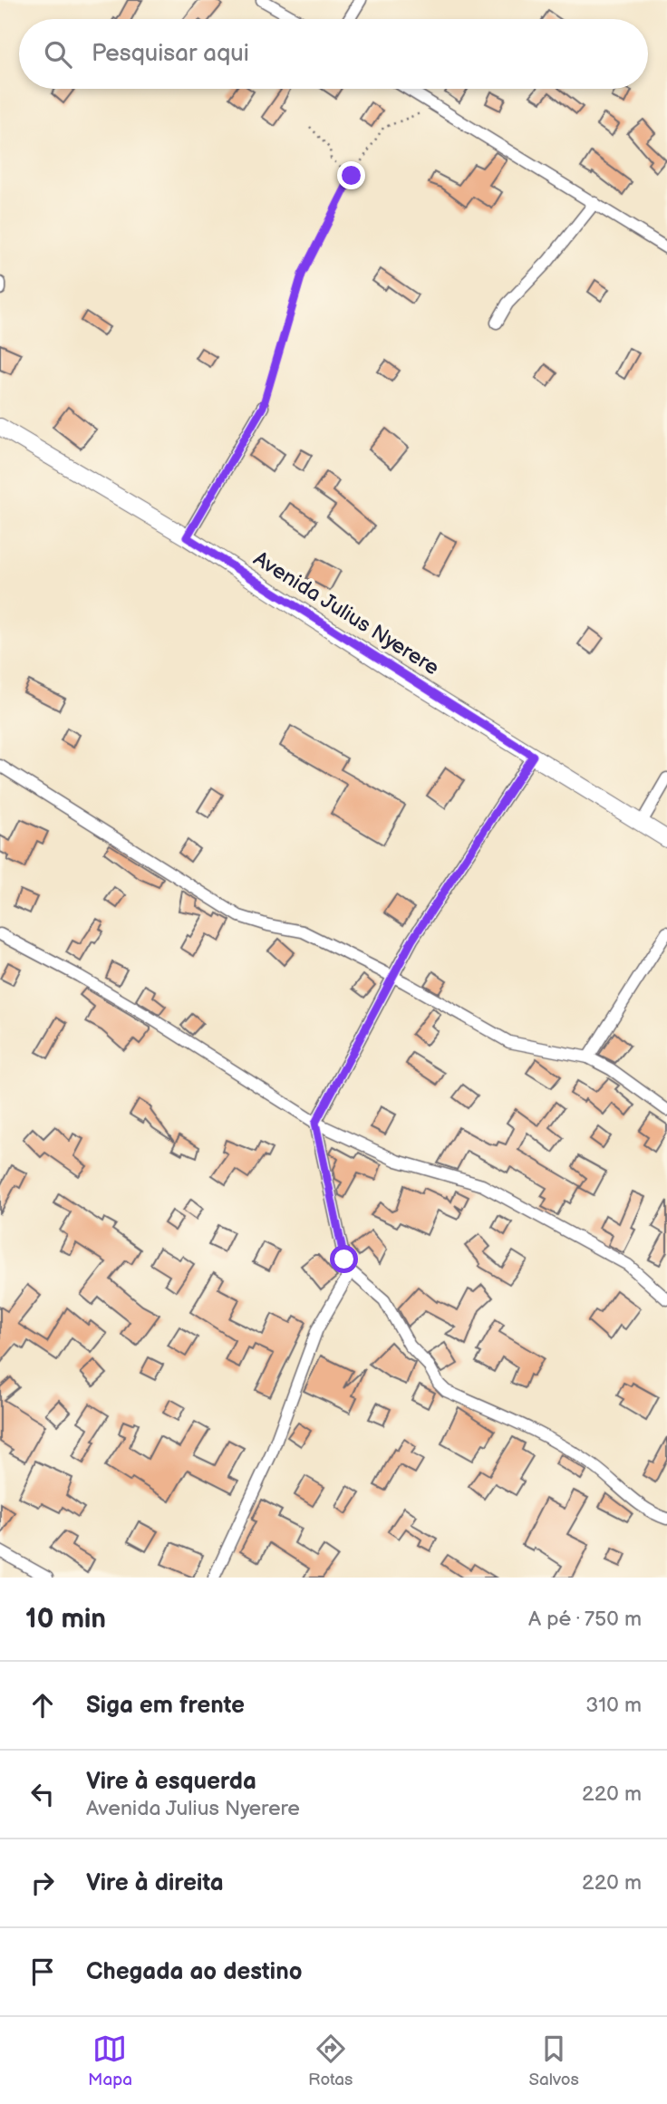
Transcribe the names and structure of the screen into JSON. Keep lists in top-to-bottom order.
{
  "streets": {
    "street": ["Avenida Julius Nyerere"]
  },
  "page": {
    "search": "Pesquisar aqui",
    "heading": ["10 min", "A pé · 750 m"],
    "list": [
      ["Siga em frente", "310 m"],
      ["Vire à esquerda", "Avenida Julius Nyerere", "220 m"],
      ["Vire à direita", "220 m"],
      "Chegada ao destino"
    ],
    "nav": ["Mapa", "Rotas", "Salvos"]
  }
}
